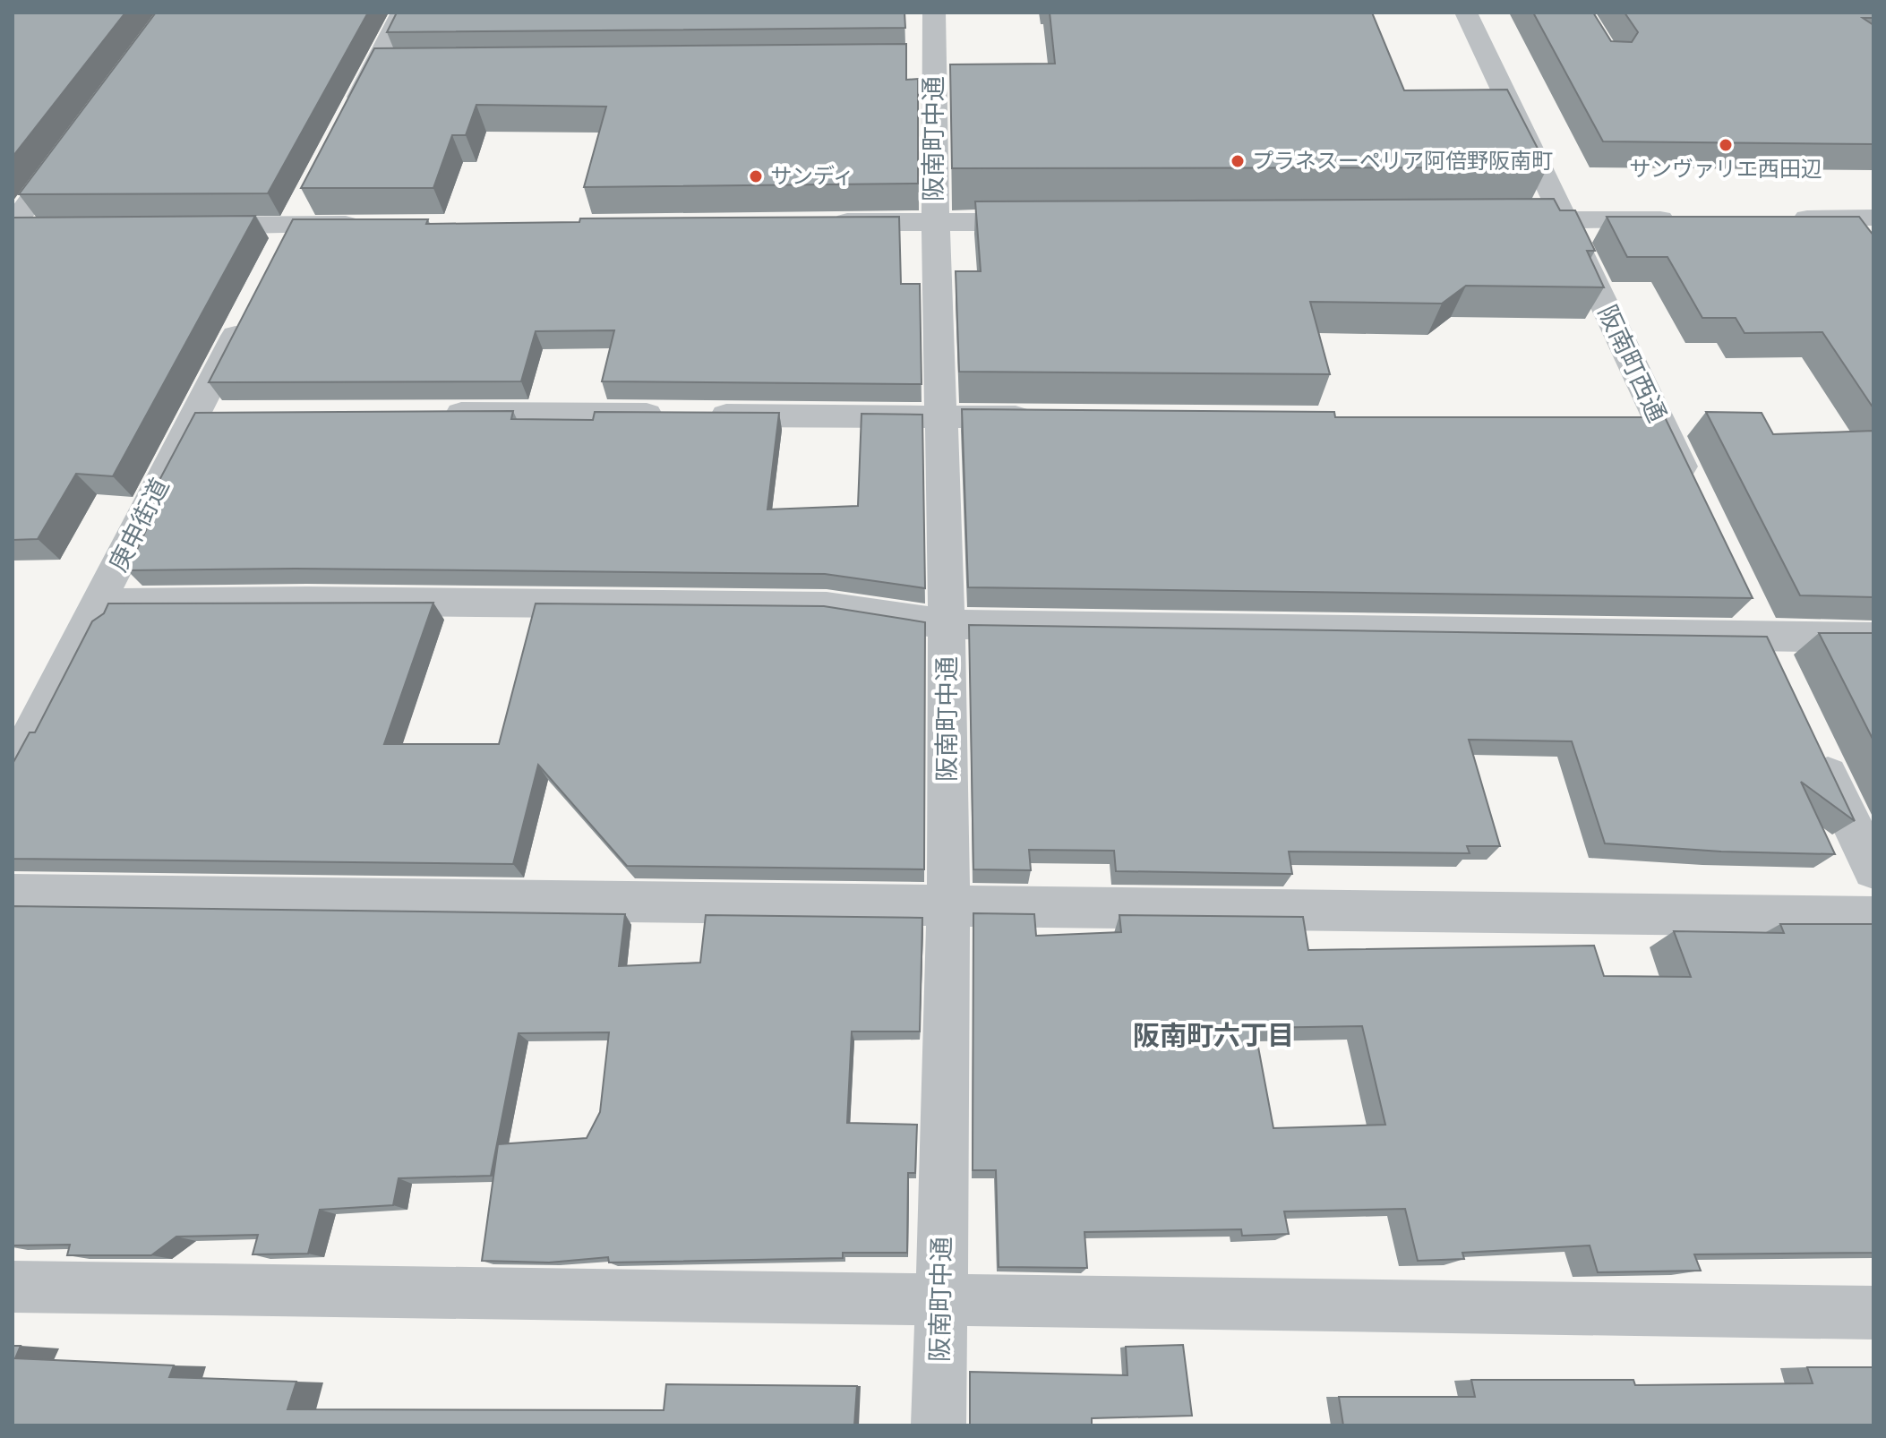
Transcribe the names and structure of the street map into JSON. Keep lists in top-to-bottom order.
{
  "streets": {
    "street": ["阪南町中通", "阪南町西通", "庚申街道"]
  },
  "districts": ["阪南町六丁目"],
  "places": ["サンヴァリエ西田辺", "プラネスーペリア阿倍野阪南町", "サンディ"]
}
